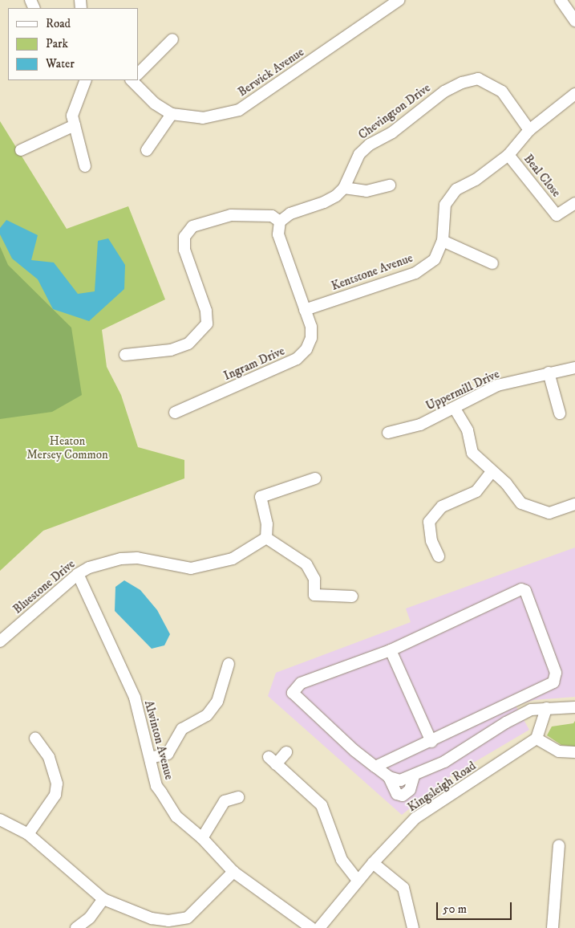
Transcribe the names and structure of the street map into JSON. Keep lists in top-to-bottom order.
{
  "streets": {
    "street": [
      "Berwick Avenue",
      "Chevington Drive",
      "Beal Close",
      "Kentstone Avenue",
      "Ingram Drive",
      "Uppermill Drive",
      "Bluestone Drive",
      "Alwinton Avenue",
      "Kingsleigh Road"
    ]
  },
  "crossings": [
    ["Chevington Drive", "Kentstone Avenue"],
    ["Chevington Drive", "Ingram Drive"],
    ["Beal Close", "Kentstone Avenue"],
    ["Kentstone Avenue", "Ingram Drive"],
    ["Bluestone Drive", "Alwinton Avenue"]
  ],
  "parks": ["Heaton Mersey Common"],
  "legend": ["Road", "Park", "Water"],
  "scale_bar": "50 m"
}
